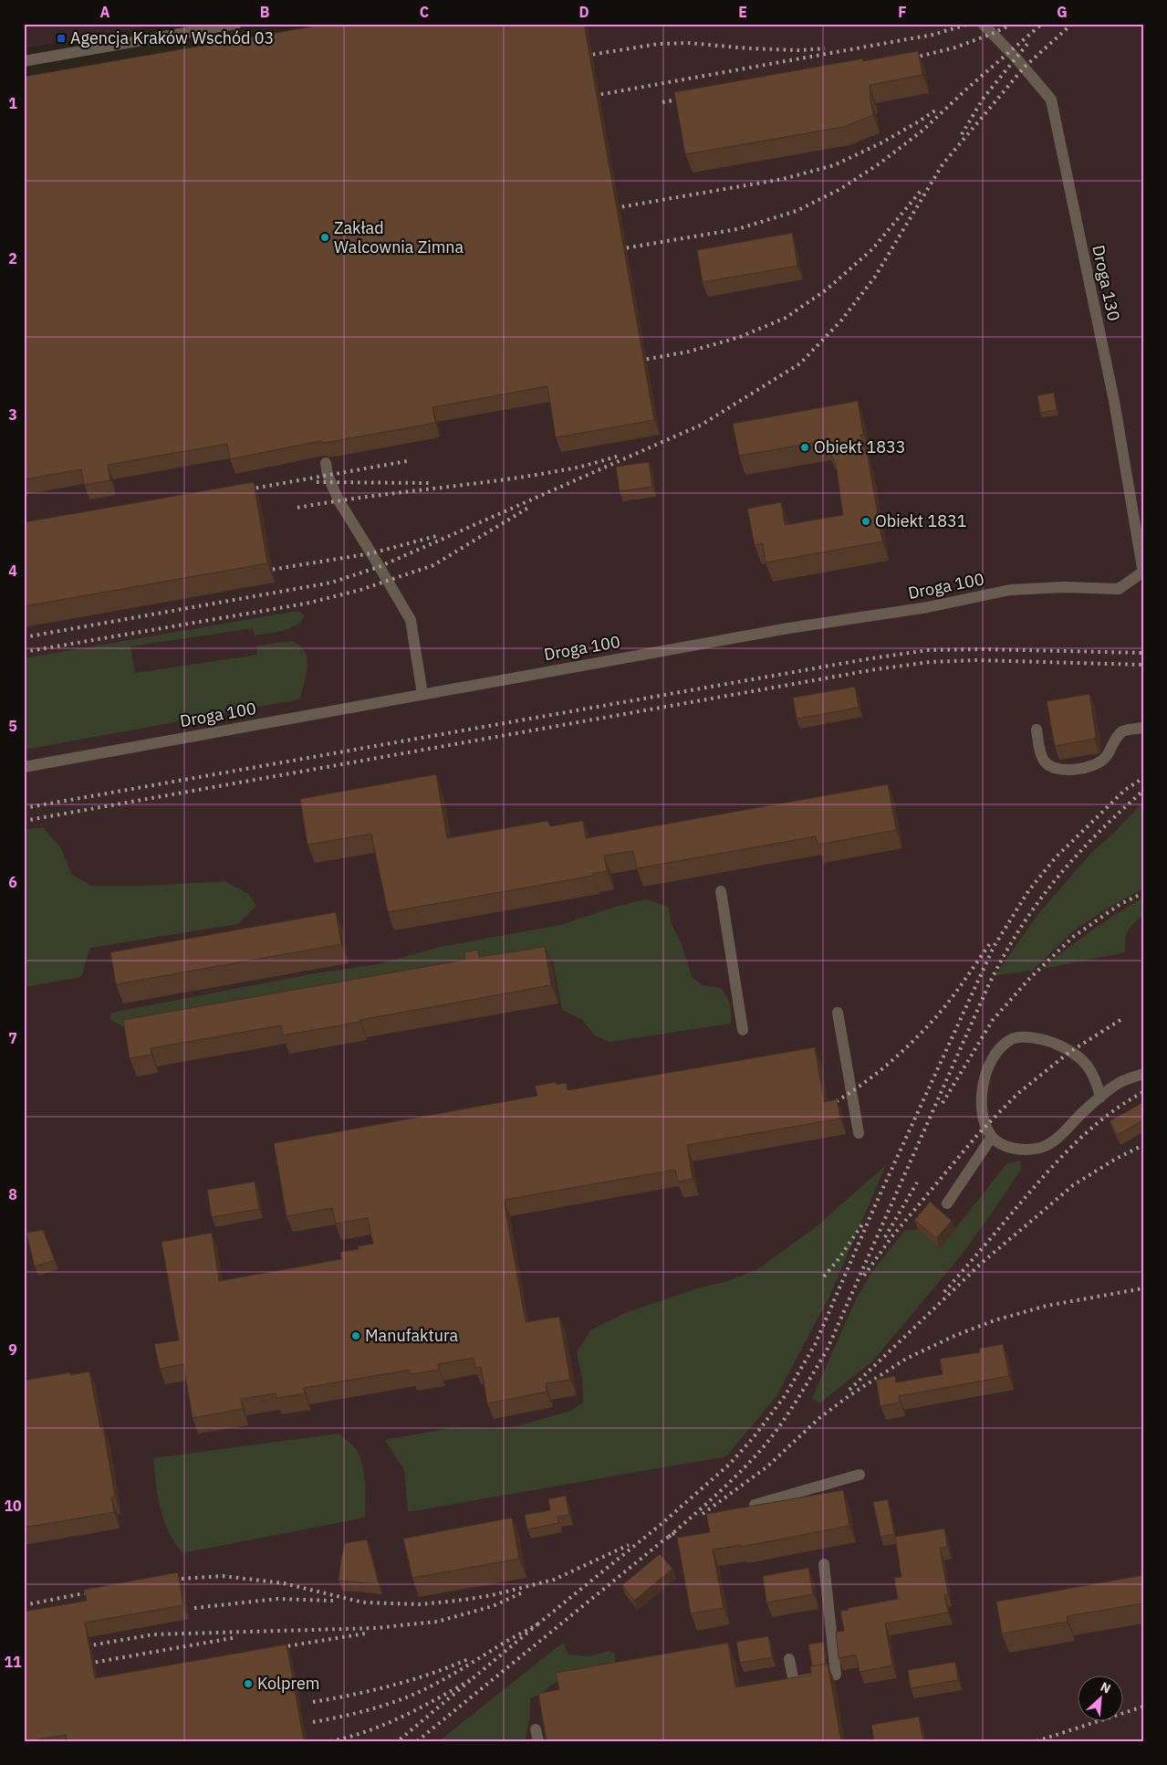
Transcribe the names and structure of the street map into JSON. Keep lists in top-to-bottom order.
{
  "streets": {
    "street": ["Droga 130", "Droga 100"]
  },
  "crossings": [
    ["Droga 130", "Droga 100"]
  ],
  "places": {
    "transit": ["Agencja Kraków Wschód 03"],
    "other": [
      "Zakład Walcownia Zimna",
      "Obiekt 1833",
      "Obiekt 1831",
      "Manufaktura",
      "Kolprem"
    ]
  },
  "north": "top right",
  "grid": {
    "columns": [
      "A",
      "B",
      "C",
      "D",
      "E",
      "F",
      "G"
    ],
    "rows": [
      "1",
      "2",
      "3",
      "4",
      "5",
      "6",
      "7",
      "8",
      "9",
      "10",
      "11"
    ]
  }
}
